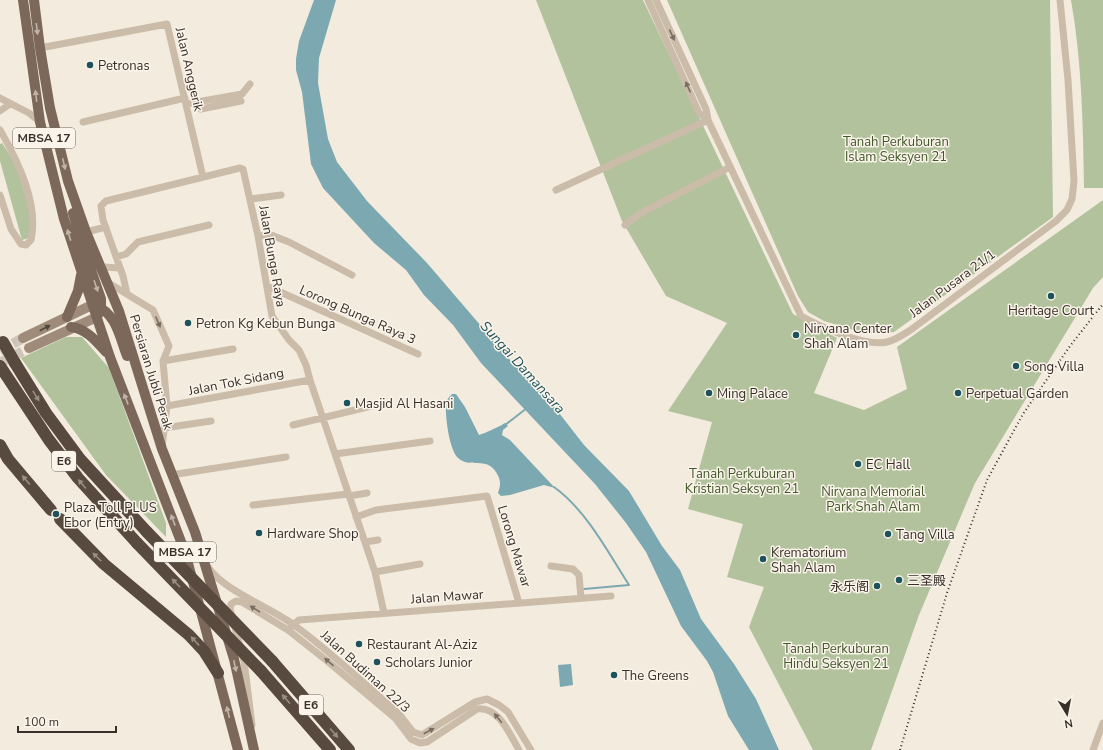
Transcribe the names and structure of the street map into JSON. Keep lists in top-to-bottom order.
{
  "streets": {
    "highway": ["E6"],
    "main road": ["MBSA 17", "Persiaran Jubli Perak"],
    "street": [
      "Jalan Anggerik",
      "Jalan Bunga Raya",
      "Jalan Pusara 21/1",
      "Lorong Bunga Raya 3",
      "Jalan Tok Sidang",
      "Lorong Mawar",
      "Jalan Mawar",
      "Jalan Budiman 22/3"
    ]
  },
  "crossings": [
    ["Jalan Anggerik", "Jalan Bunga Raya"],
    ["Jalan Anggerik", "Persiaran Jubli Perak"],
    ["Jalan Bunga Raya", "Lorong Bunga Raya 3"],
    ["Jalan Bunga Raya", "Jalan Tok Sidang"],
    ["Jalan Bunga Raya", "Lorong Mawar"],
    ["Jalan Bunga Raya", "Jalan Mawar"],
    ["Lorong Mawar", "Jalan Mawar"],
    ["Jalan Mawar", "Jalan Budiman 22/3"]
  ],
  "water": ["Sungai Damansara"],
  "parks": [
    "Tanah Perkuburan Islam Seksyen 21",
    "Tanah Perkuburan Kristian Seksyen 21",
    "Nirvana Memorial Park Shah Alam",
    "Tanah Perkuburan Hindu Seksyen 21"
  ],
  "places": [
    "Petronas",
    "Heritage Court",
    "Petron Kg Kebun Bunga",
    "Nirvana Center Shah Alam",
    "Song Villa",
    "Ming Palace",
    "Perpetual Garden",
    "Masjid Al Hasani",
    "EC Hall",
    "Plaza Toll PLUS Ebor (Entry)",
    "Hardware Shop",
    "Tang Villa",
    "Krematorium Shah Alam",
    "三圣殿",
    "永乐阁",
    "Restaurant Al-Aziz",
    "Scholars Junior",
    "The Greens"
  ],
  "scale_bar": "100 m",
  "north": "bottom"
}
